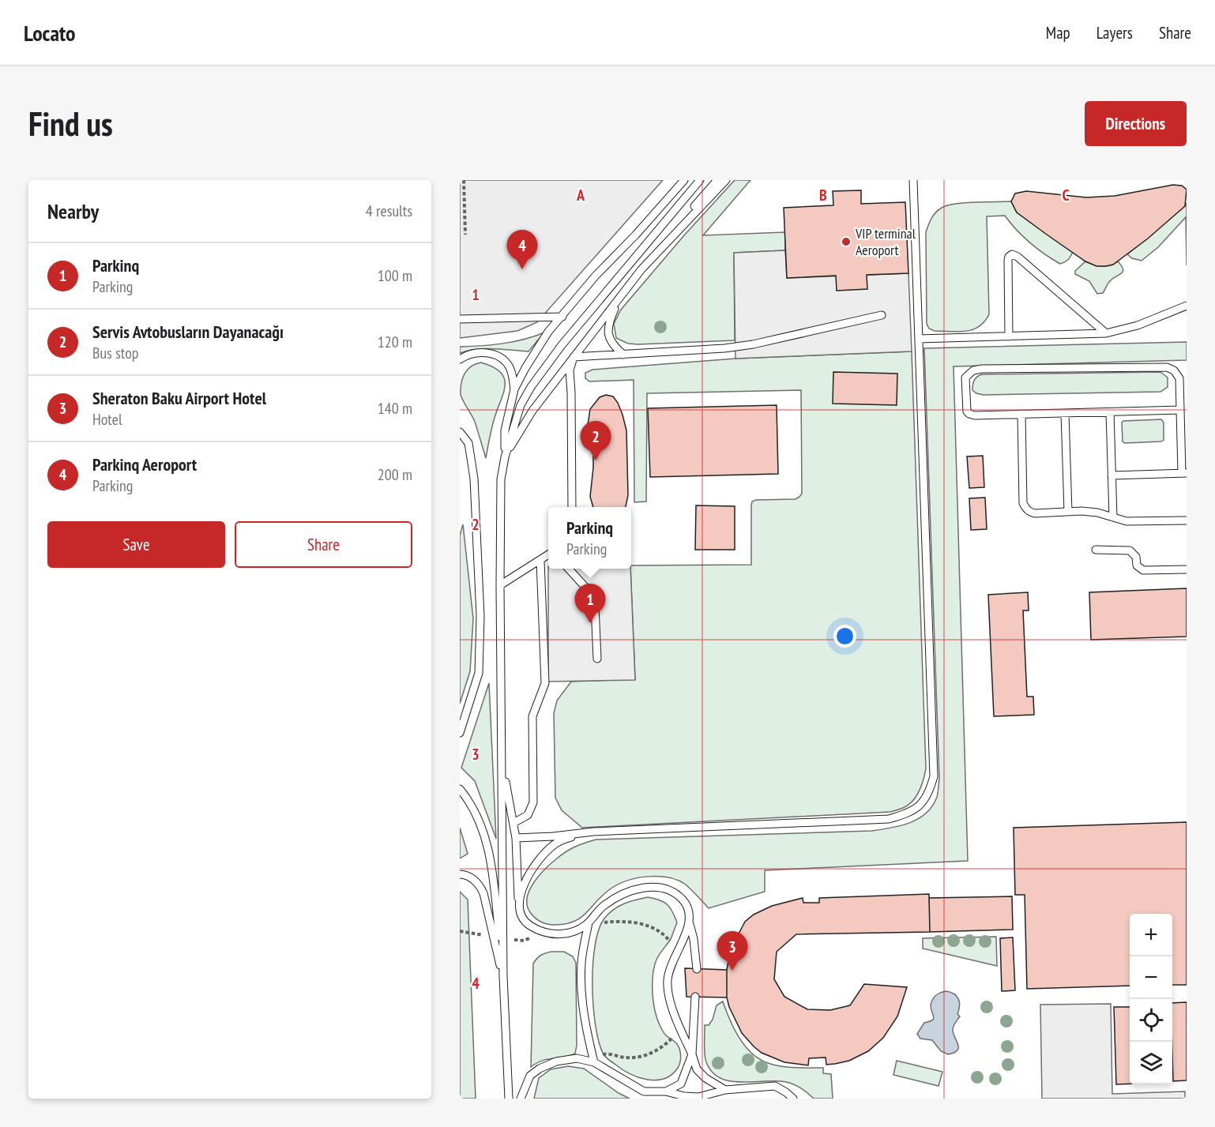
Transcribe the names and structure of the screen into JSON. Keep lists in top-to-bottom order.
{
  "places": ["VIP terminal Aeroport"],
  "page": {
    "header": "Locato",
    "nav": ["Map", "Layers", "Share"],
    "buttons": [
      "Directions",
      ["Save", "Share"]
    ],
    "title": "Find us",
    "heading": ["Nearby", "4 results"],
    "pins": [
      "4",
      "2",
      "1",
      "3"
    ],
    "list": [
      {
        "mark": "1",
        "name": "Parkinq",
        "note": "Parking",
        "value": "100 m"
      },
      {
        "mark": "2",
        "name": "Servis Avtobusların Dayanacağı",
        "note": "Bus stop",
        "value": "120 m"
      },
      {
        "mark": "3",
        "name": "Sheraton Baku Airport Hotel",
        "note": "Hotel",
        "value": "140 m"
      },
      {
        "mark": "4",
        "name": "Parkinq Aeroport",
        "note": "Parking",
        "value": "200 m"
      }
    ],
    "popup": ["Parkinq", "Parking"],
    "map_buttons": ["+", "−"]
  },
  "grid": {
    "columns": ["A", "B", "C"],
    "rows": [
      "1",
      "2",
      "3",
      "4"
    ]
  }
}
